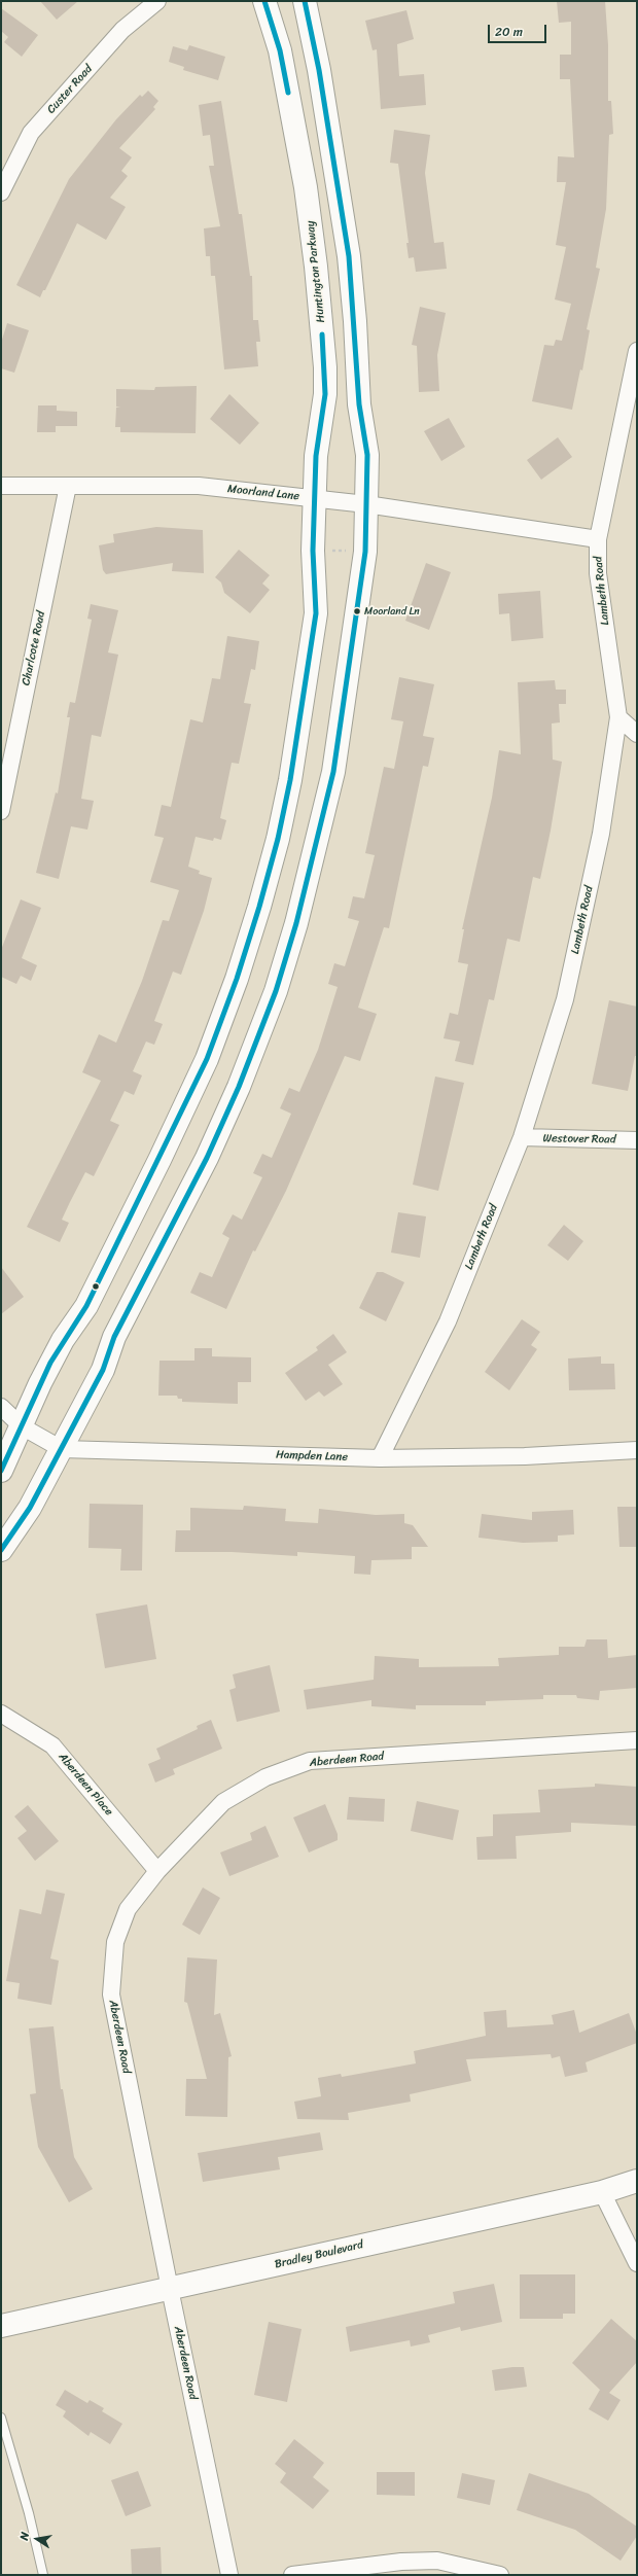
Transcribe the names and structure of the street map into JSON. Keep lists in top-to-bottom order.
{
  "streets": {
    "street": [
      "Custer Road",
      "Huntington Parkway",
      "Moorland Lane",
      "Lambeth Road",
      "Charlcote Road",
      "Westover Road",
      "Hampden Lane",
      "Aberdeen Road",
      "Aberdeen Place",
      "Bradley Boulevard"
    ]
  },
  "crossings": [
    ["Huntington Parkway", "Moorland Lane"],
    ["Huntington Parkway", "Hampden Lane"],
    ["Moorland Lane", "Lambeth Road"],
    ["Moorland Lane", "Charlcote Road"],
    ["Lambeth Road", "Westover Road"],
    ["Lambeth Road", "Hampden Lane"],
    ["Aberdeen Road", "Aberdeen Place"],
    ["Aberdeen Road", "Bradley Boulevard"]
  ],
  "places": ["Moorland Ln"],
  "scale_bar": "20 m",
  "north": "left"
}
